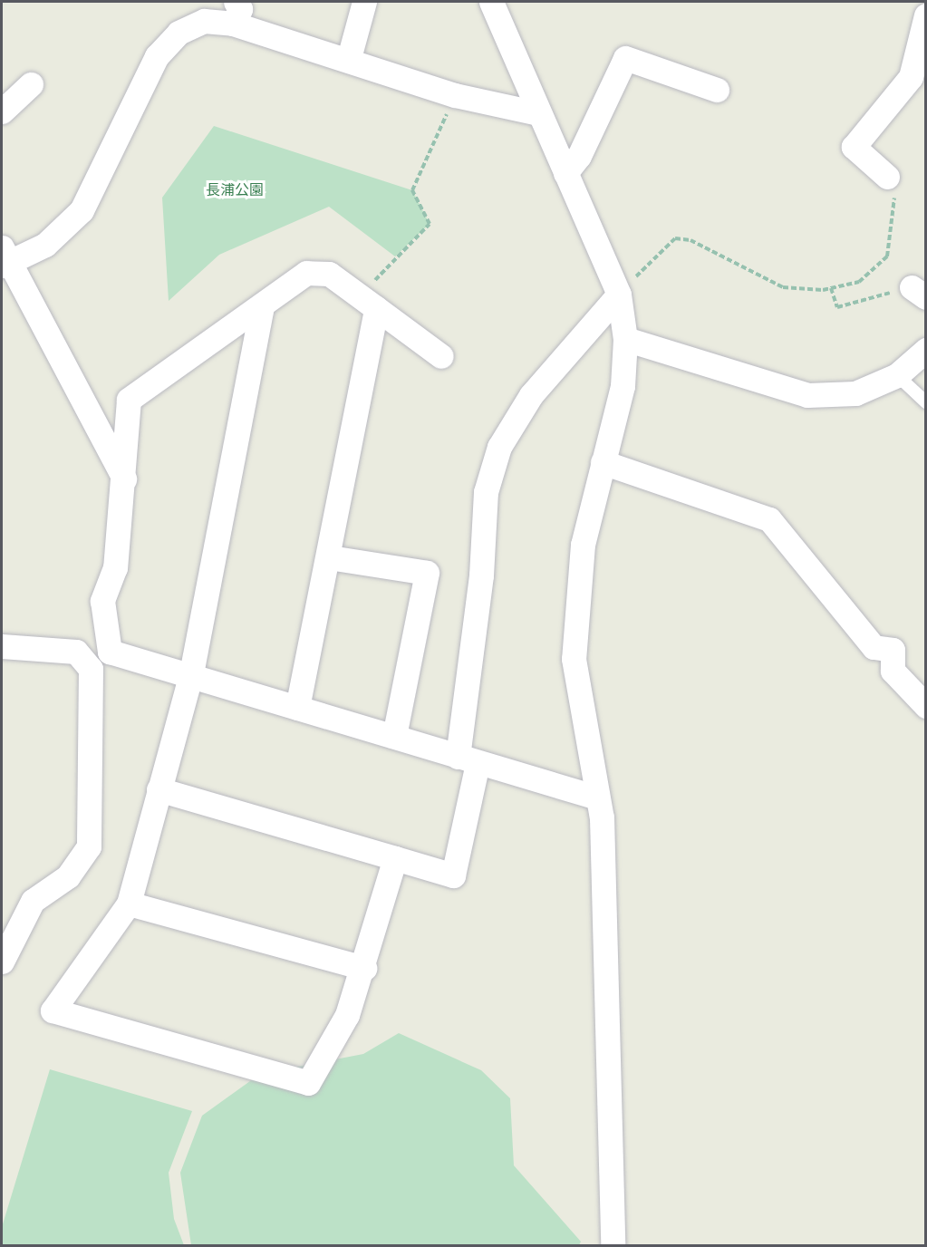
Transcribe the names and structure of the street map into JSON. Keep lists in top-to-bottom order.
{
  "parks": ["長浦公園"]
}
